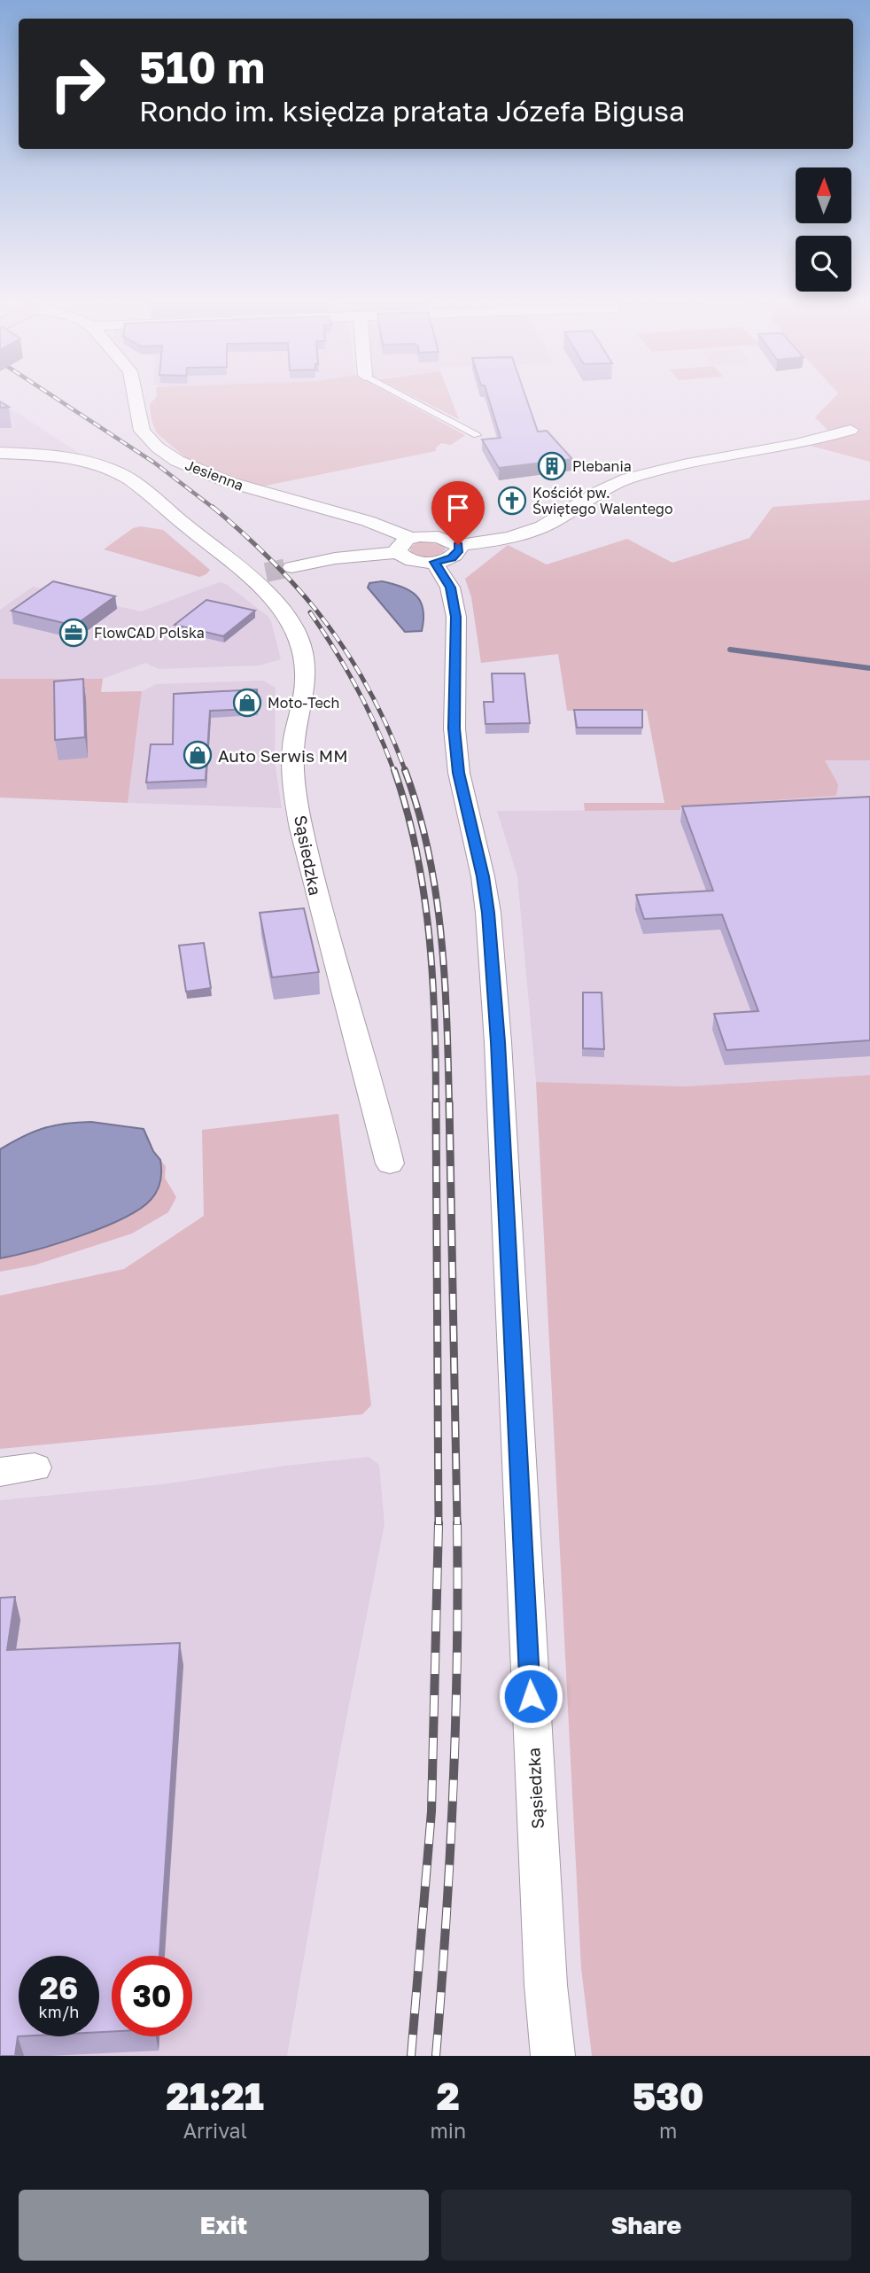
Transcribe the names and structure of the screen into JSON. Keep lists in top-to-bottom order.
{
  "streets": {
    "street": ["Jesienna", "Sąsiedzka"]
  },
  "crossings": [
    ["Jesienna", "Sąsiedzka"]
  ],
  "places": {
    "building": ["Plebania"],
    "church": ["Kościół pw. Świętego Walentego"],
    "office": ["FlowCAD Polska"],
    "shop": ["Moto-Tech", "Auto Serwis MM"]
  },
  "north": "top",
  "page": {
    "turn": ["510 m", "Rondo im. księdza prałata Józefa Bigusa"],
    "speed": "26 km/h",
    "limit": "30",
    "eta": [
      "21:21",
      "Arrival",
      "2",
      "min",
      "530",
      "m"
    ],
    "buttons": ["Exit", "Share"]
  }
}
